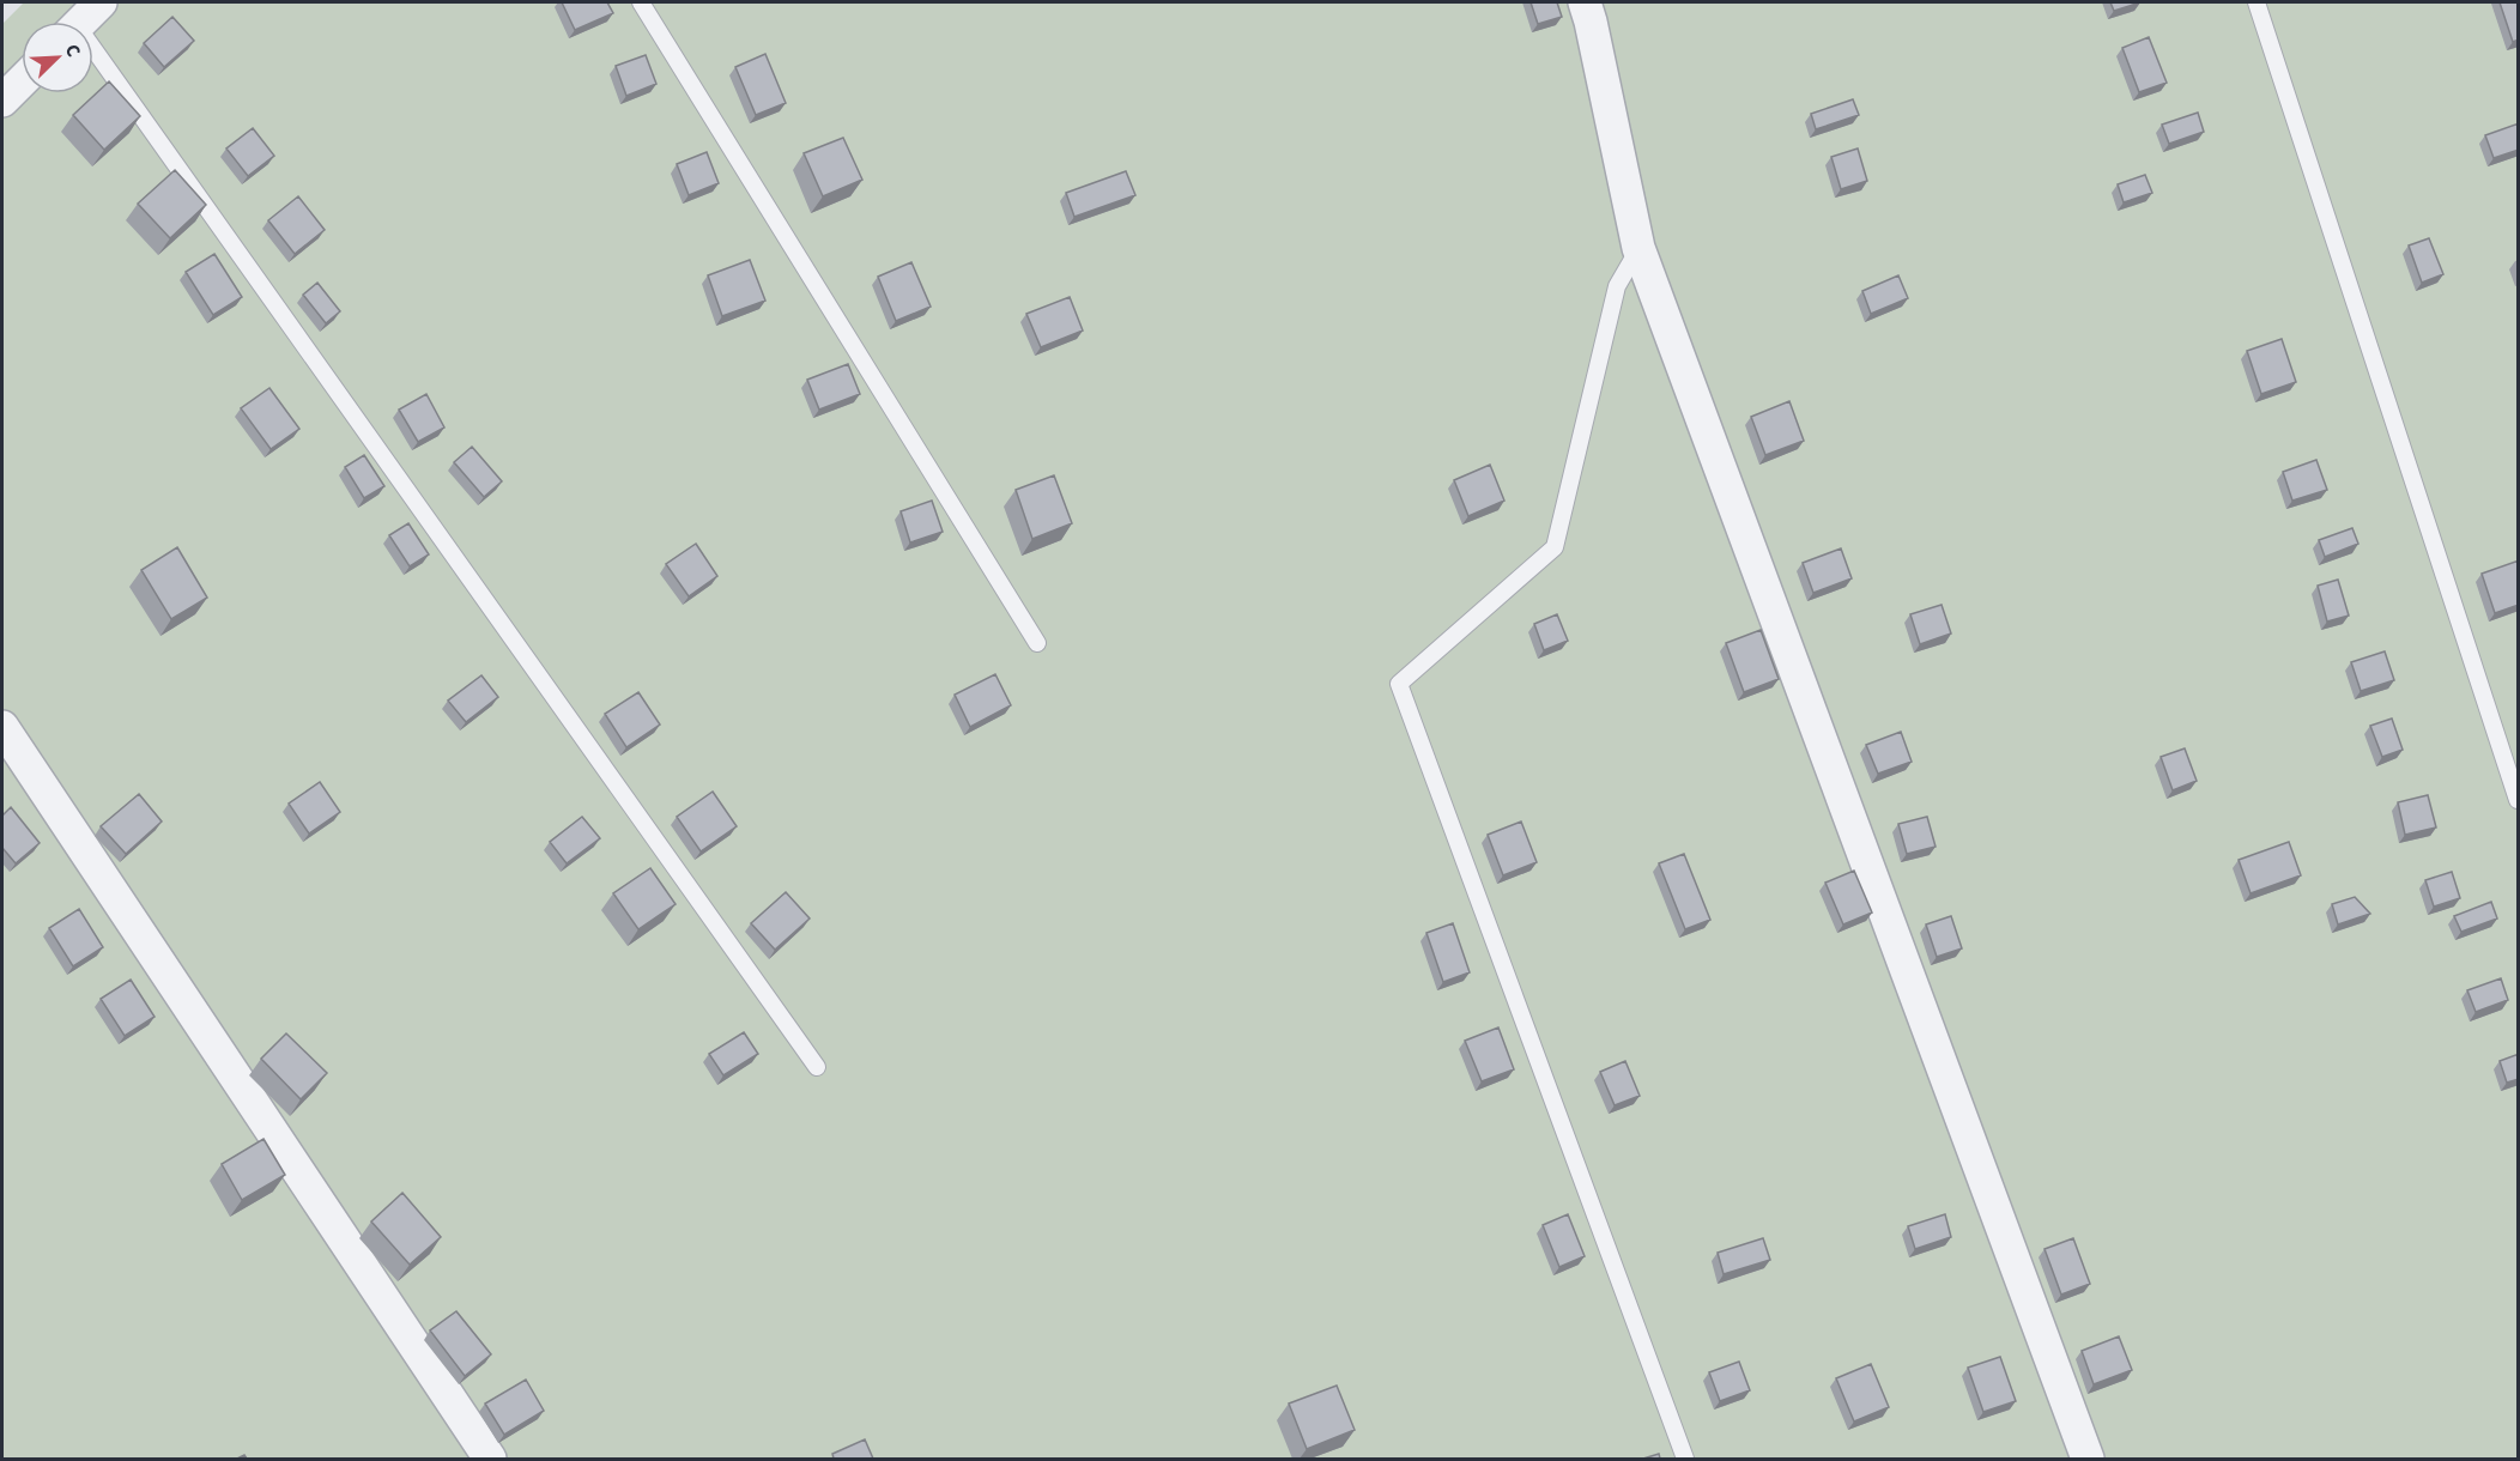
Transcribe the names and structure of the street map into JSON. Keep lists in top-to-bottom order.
{
  "north": "top right"
}
